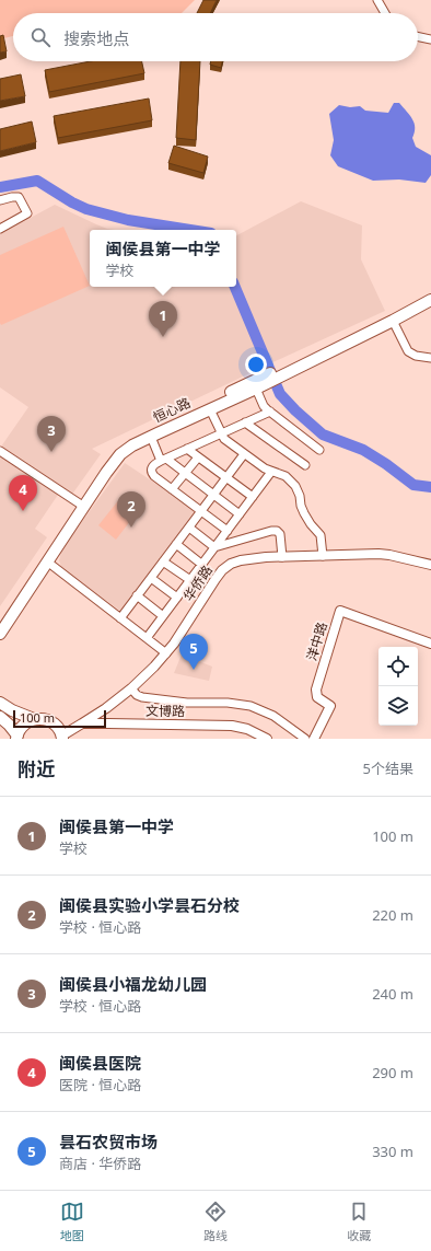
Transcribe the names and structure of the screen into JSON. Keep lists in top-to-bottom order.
{
  "streets": {
    "main road": ["恒心路"],
    "street": ["华侨路", "洋中路", "文博路"]
  },
  "crossings": [
    ["华侨路", "文博路"]
  ],
  "scale_bar": "100 m",
  "page": {
    "search": "搜索地点",
    "popup": ["闽侯县第一中学", "学校"],
    "pins": [
      "1",
      "3",
      "4",
      "2",
      "5"
    ],
    "scale": "100 m",
    "heading": ["附近", "5个结果"],
    "list": [
      {
        "mark": "1",
        "name": "闽侯县第一中学",
        "note": "学校",
        "value": "100 m"
      },
      {
        "mark": "2",
        "name": "闽侯县实验小学昙石分校",
        "note": "学校 · 恒心路",
        "value": "220 m"
      },
      {
        "mark": "3",
        "name": "闽侯县小福龙幼儿园",
        "note": "学校 · 恒心路",
        "value": "240 m"
      },
      {
        "mark": "4",
        "name": "闽侯县医院",
        "note": "医院 · 恒心路",
        "value": "290 m"
      },
      {
        "mark": "5",
        "name": "昙石农贸市场",
        "note": "商店 · 华侨路",
        "value": "330 m"
      }
    ],
    "nav": ["地图", "路线", "收藏"]
  }
}
